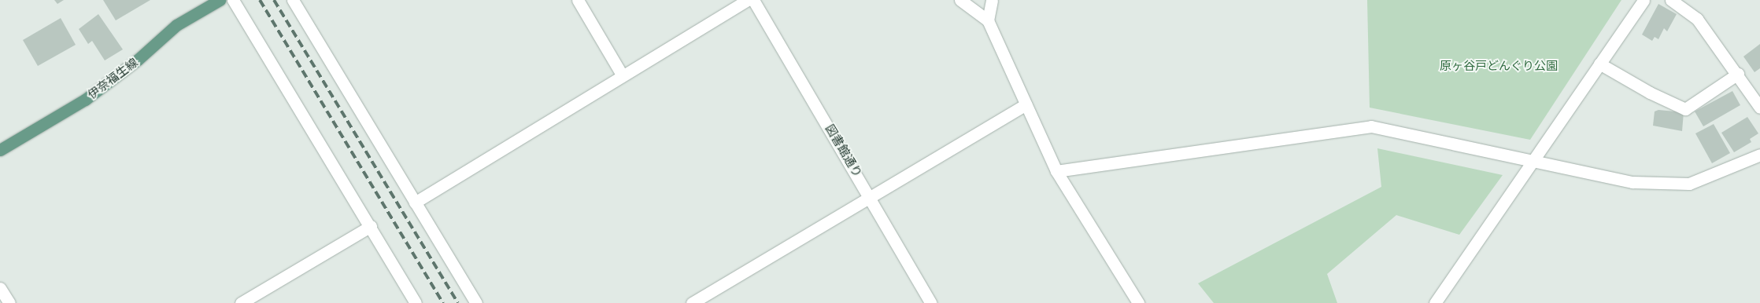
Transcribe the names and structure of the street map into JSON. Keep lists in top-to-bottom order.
{
  "streets": {
    "main road": ["伊奈福生線"],
    "street": ["図書館通り"]
  },
  "parks": ["原ヶ谷戸どんぐり公園"]
}
